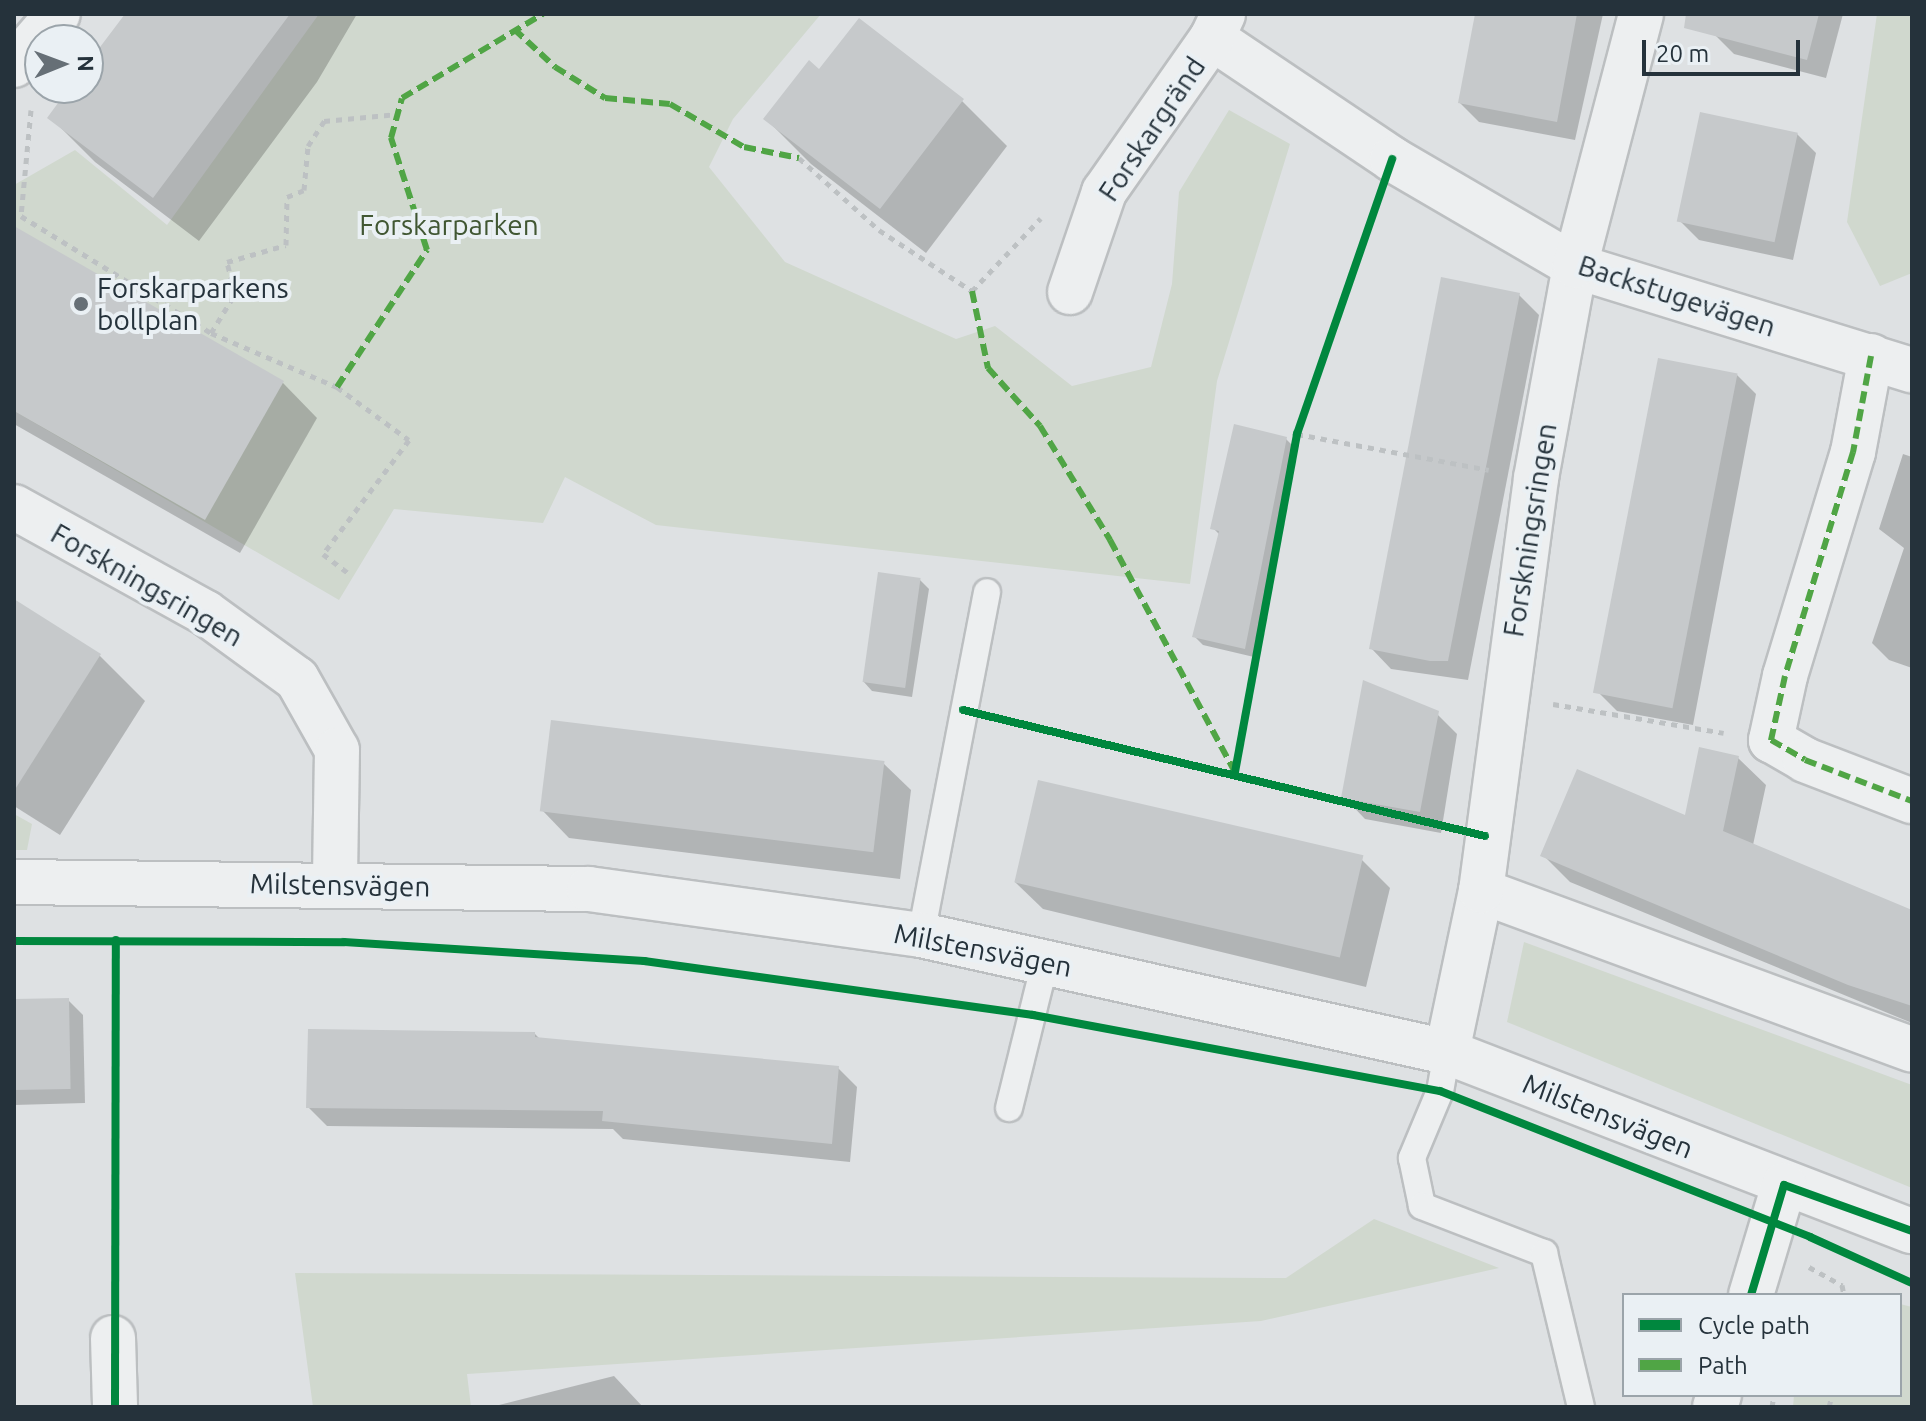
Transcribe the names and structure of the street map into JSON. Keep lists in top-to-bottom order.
{
  "streets": {
    "street": [
      "Forskargränd",
      "Backstugevägen",
      "Forskningsringen",
      "Milstensvägen"
    ]
  },
  "crossings": [
    ["Forskargränd", "Backstugevägen"],
    ["Backstugevägen", "Forskningsringen"],
    ["Forskningsringen", "Milstensvägen"]
  ],
  "parks": ["Forskarparken"],
  "places": ["Forskarparkens bollplan"],
  "legend": ["Cycle path", "Path"],
  "scale_bar": "20 m",
  "north": "right"
}
